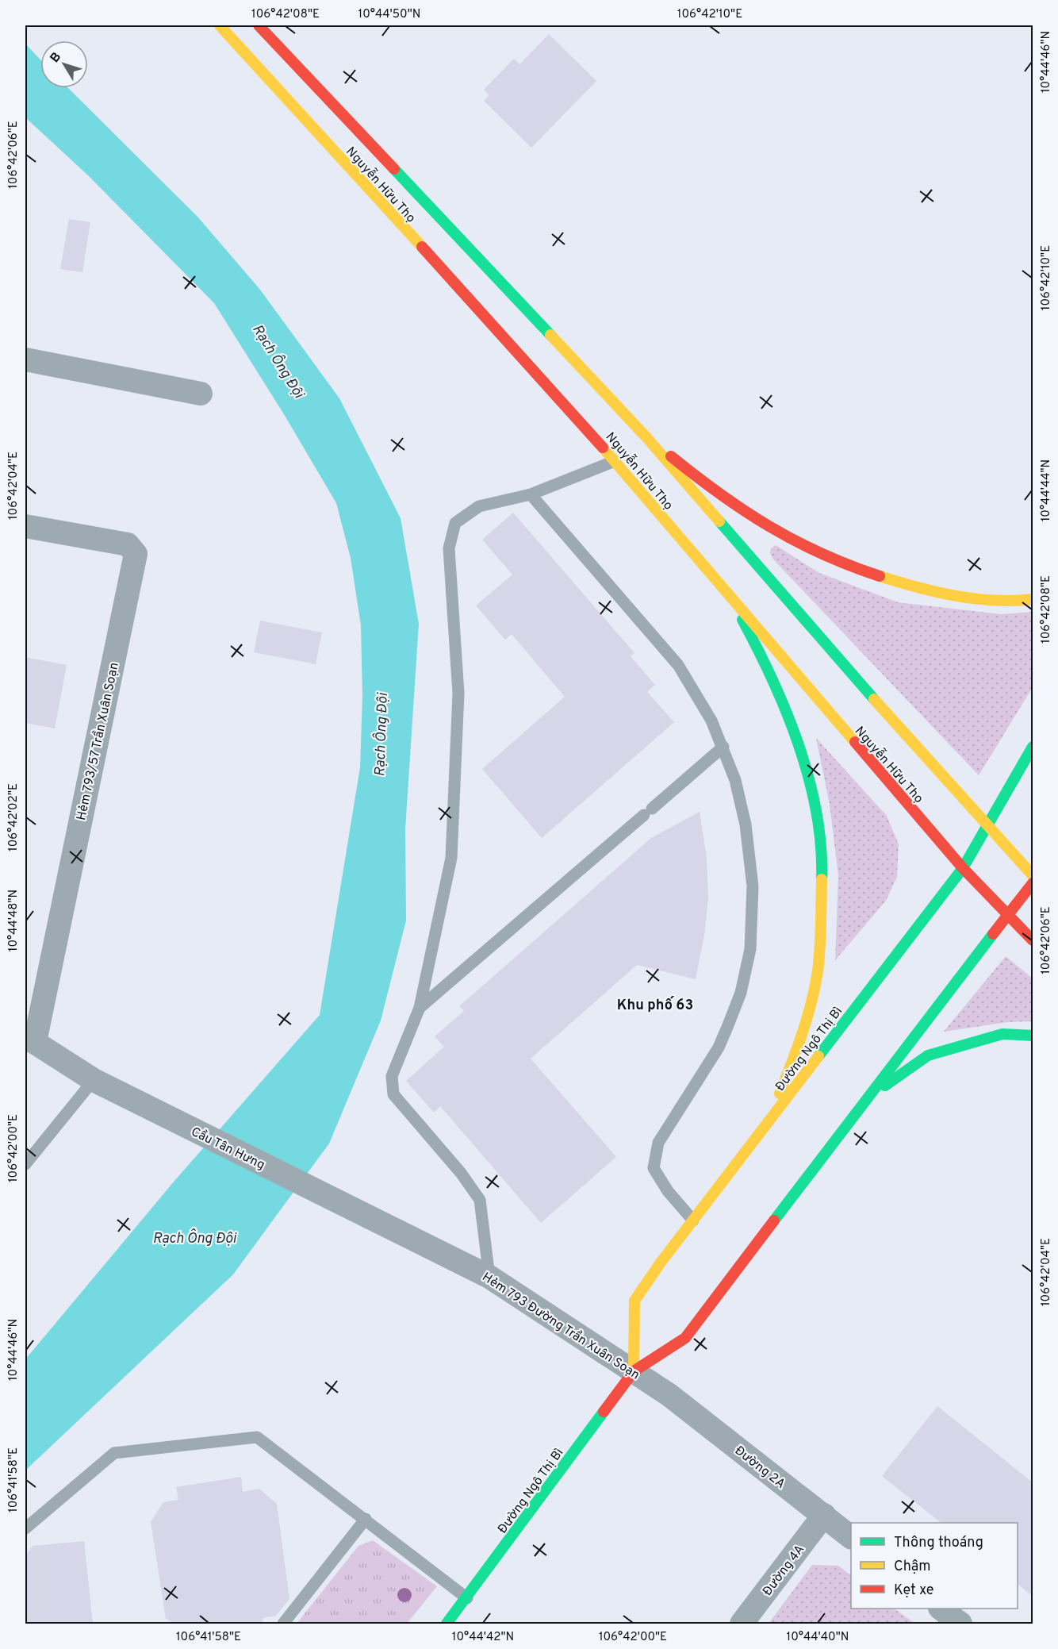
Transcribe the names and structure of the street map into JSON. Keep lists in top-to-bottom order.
{
  "streets": {
    "street": [
      "Nguyễn Hữu Thọ",
      "Hẻm 793/57 Trần Xuân Soạn",
      "Đường Ngô Thị Bì",
      "Cầu Tân Hưng",
      "Hẻm 793 Đường Trần Xuân Soạn",
      "Đường 2A",
      "Đường 4A"
    ]
  },
  "crossings": [
    ["Nguyễn Hữu Thọ", "Đường Ngô Thị Bì"],
    ["Đường Ngô Thị Bì", "Hẻm 793 Đường Trần Xuân Soạn"],
    ["Cầu Tân Hưng", "Hẻm 793 Đường Trần Xuân Soạn"],
    ["Hẻm 793 Đường Trần Xuân Soạn", "Đường 2A"],
    ["Đường 2A", "Đường 4A"]
  ],
  "districts": ["Khu phố 63"],
  "water": ["Rạch Ông Đội"],
  "legend": ["Thông thoáng", "Chậm", "Kẹt xe"],
  "north": "top left",
  "coordinates": [
    "106°42'08\"E",
    "10°44'50\"N",
    "106°42'10\"E",
    "10°44'46\"N",
    "106°42'06\"E",
    "106°42'04\"E",
    "10°44'44\"N",
    "106°42'02\"E",
    "10°44'48\"N",
    "106°42'00\"E",
    "106°41'58\"E",
    "10°44'42\"N",
    "10°44'40\"N"
  ]
}
